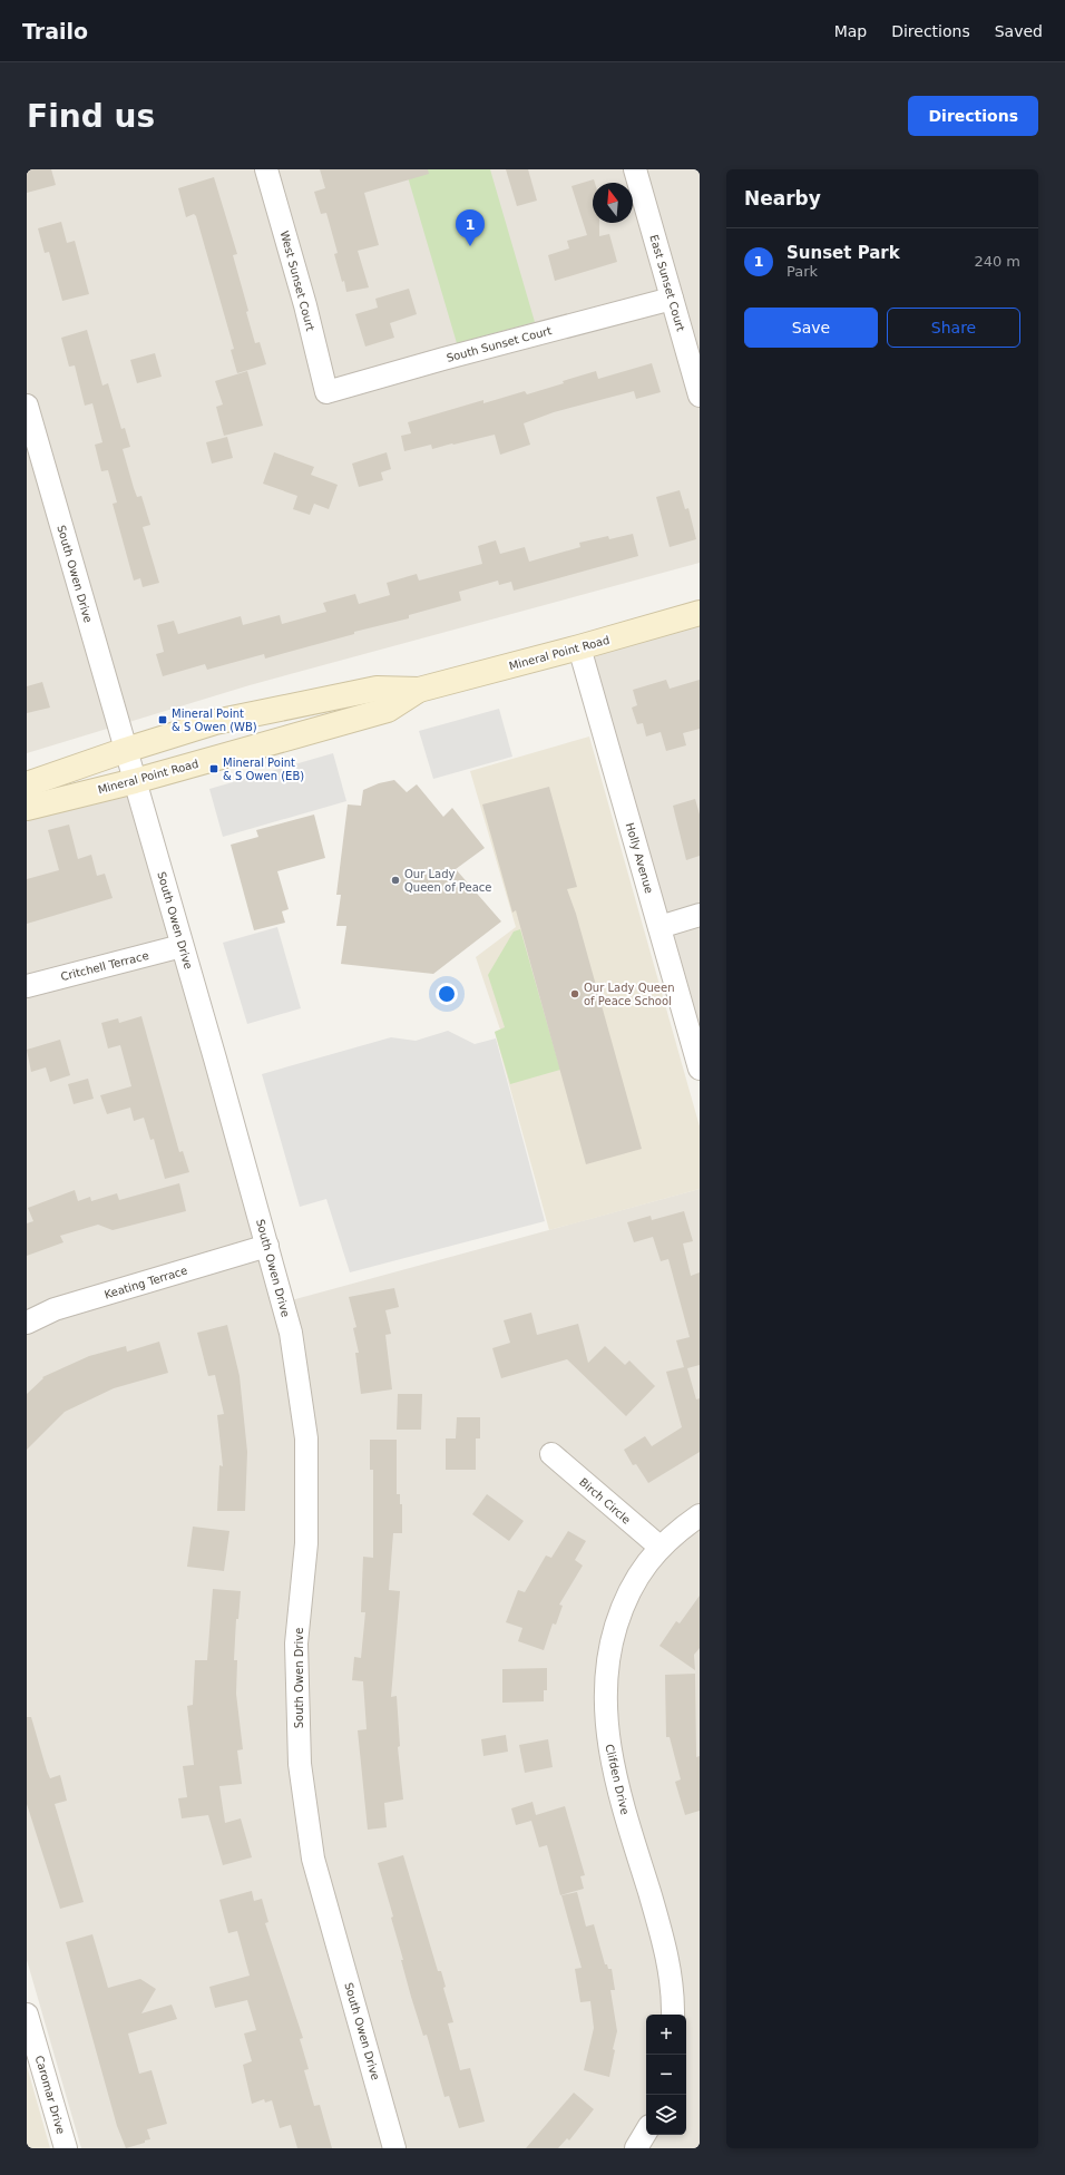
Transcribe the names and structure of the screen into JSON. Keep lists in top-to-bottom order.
{
  "streets": {
    "main road": ["Mineral Point Road"],
    "street": [
      "West Sunset Court",
      "East Sunset Court",
      "South Sunset Court",
      "South Owen Drive",
      "Holly Avenue",
      "Critchell Terrace",
      "Keating Terrace",
      "Birch Circle",
      "Clifden Drive",
      "Caromar Drive"
    ]
  },
  "crossings": [
    ["West Sunset Court", "South Sunset Court"],
    ["East Sunset Court", "South Sunset Court"],
    ["South Owen Drive", "Mineral Point Road"],
    ["South Owen Drive", "Critchell Terrace"],
    ["South Owen Drive", "Keating Terrace"],
    ["Mineral Point Road", "Holly Avenue"],
    ["Birch Circle", "Clifden Drive"]
  ],
  "places": {
    "transit": ["Mineral Point & S Owen (WB)", "Mineral Point & S Owen (EB)"],
    "other": ["Our Lady Queen of Peace", "Our Lady Queen of Peace School"]
  },
  "north": "top",
  "page": {
    "header": "Trailo",
    "nav": ["Map", "Directions", "Saved"],
    "buttons": [
      "Directions",
      ["Save", "Share"]
    ],
    "title": "Find us",
    "heading": "Nearby",
    "pins": "1",
    "list": [
      {
        "mark": "1",
        "name": "Sunset Park",
        "note": "Park",
        "value": "240 m"
      }
    ],
    "map_buttons": ["+", "−"]
  }
}
